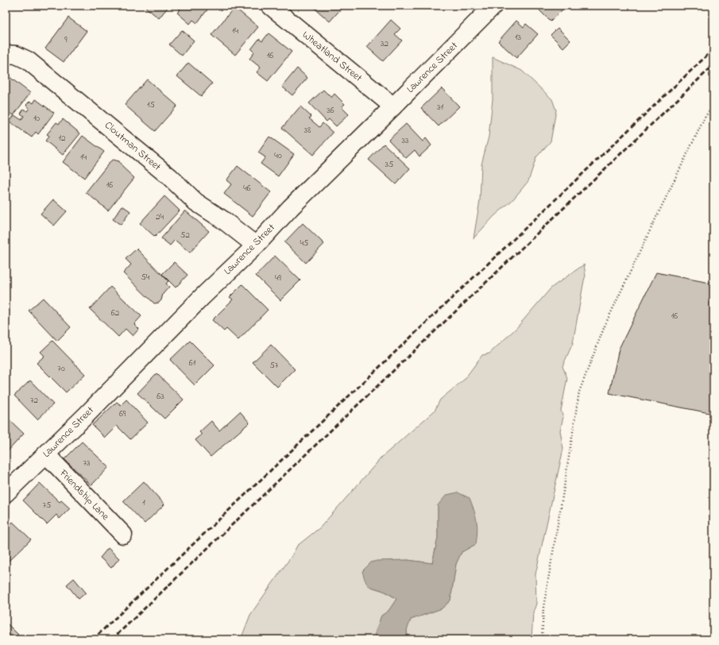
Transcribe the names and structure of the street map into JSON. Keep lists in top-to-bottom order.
{
  "streets": {
    "street": [
      "Wheatland Street",
      "Lawrence Street",
      "Cloutman Street",
      "Friendship Lane"
    ]
  },
  "crossings": [
    ["Wheatland Street", "Lawrence Street"],
    ["Lawrence Street", "Cloutman Street"],
    ["Lawrence Street", "Friendship Lane"]
  ],
  "house_numbers": [
    "14",
    "13",
    "9",
    "32",
    "16",
    "15",
    "31",
    "36",
    "10",
    "38",
    "12",
    "33",
    "40",
    "14",
    "35",
    "16",
    "46",
    "24",
    "52",
    "45",
    "54",
    "49",
    "62",
    "16",
    "61",
    "57",
    "70",
    "63",
    "72",
    "69",
    "73",
    "1",
    "75"
  ]
}
